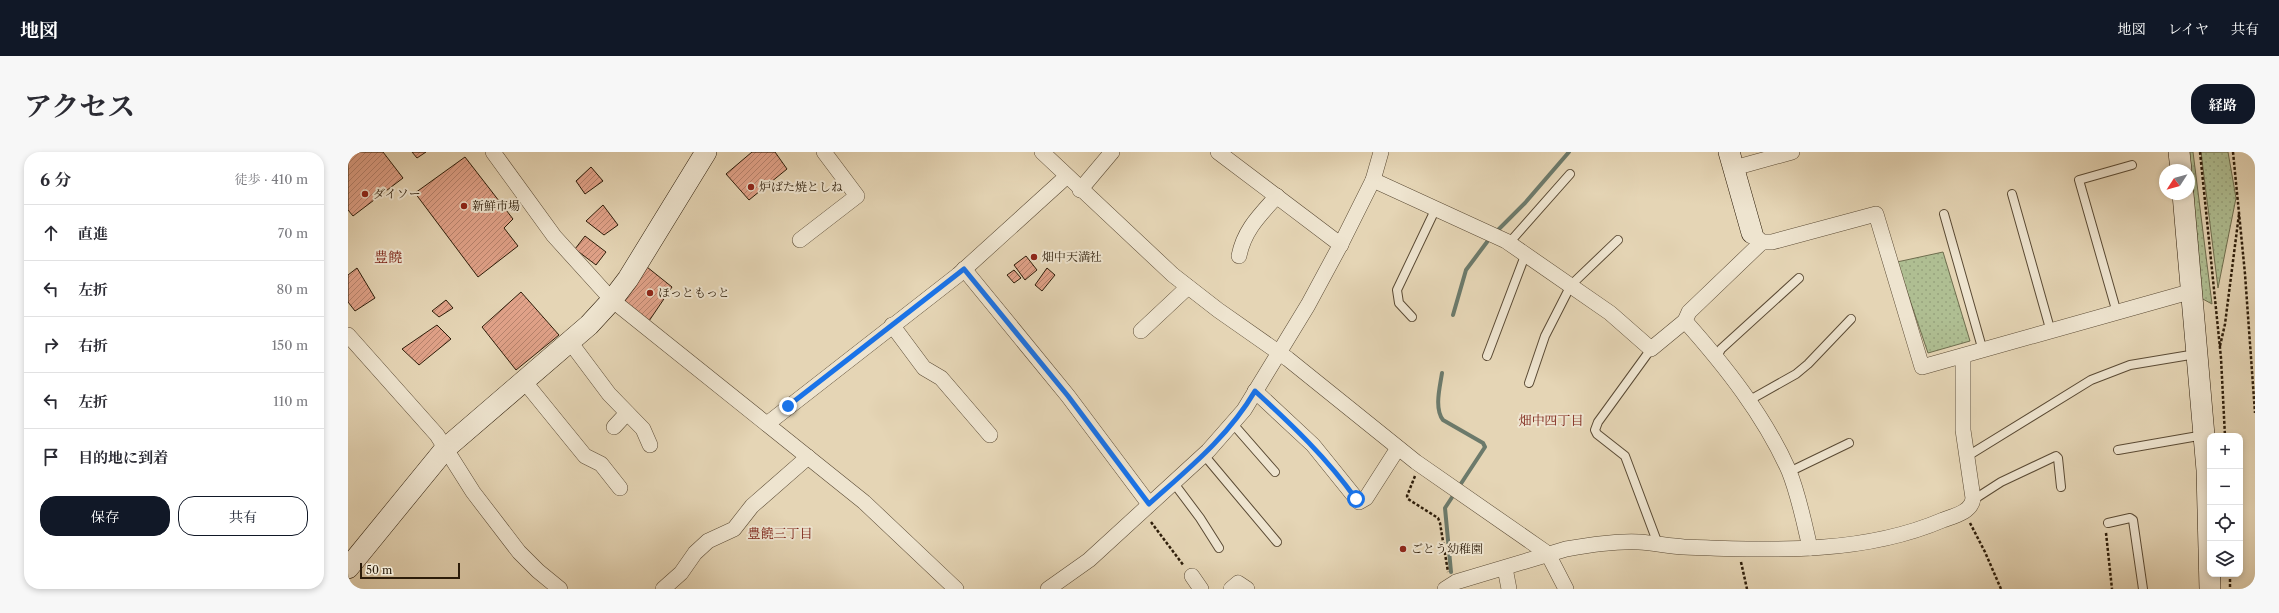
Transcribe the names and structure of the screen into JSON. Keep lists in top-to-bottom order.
{
  "districts": ["豊饒", "畑中四丁目", "豊饒三丁目"],
  "places": [
    "炉ばた焼としね",
    "ダイソー",
    "新鮮市場",
    "畑中天満社",
    "ほっともっと",
    "ごとう幼稚園"
  ],
  "scale_bar": "50 m",
  "north": "bottom left",
  "page": {
    "header": "地図",
    "nav": ["地図", "レイヤ", "共有"],
    "title": "アクセス",
    "buttons": [
      "経路",
      ["保存", "共有"]
    ],
    "heading": ["6 分", "徒歩 · 410 m"],
    "list": [
      ["直進", "70 m"],
      ["左折", "80 m"],
      ["右折", "150 m"],
      ["左折", "110 m"],
      "目的地に到着"
    ],
    "map_buttons": ["+", "−"],
    "scale": "50 m"
  }
}
